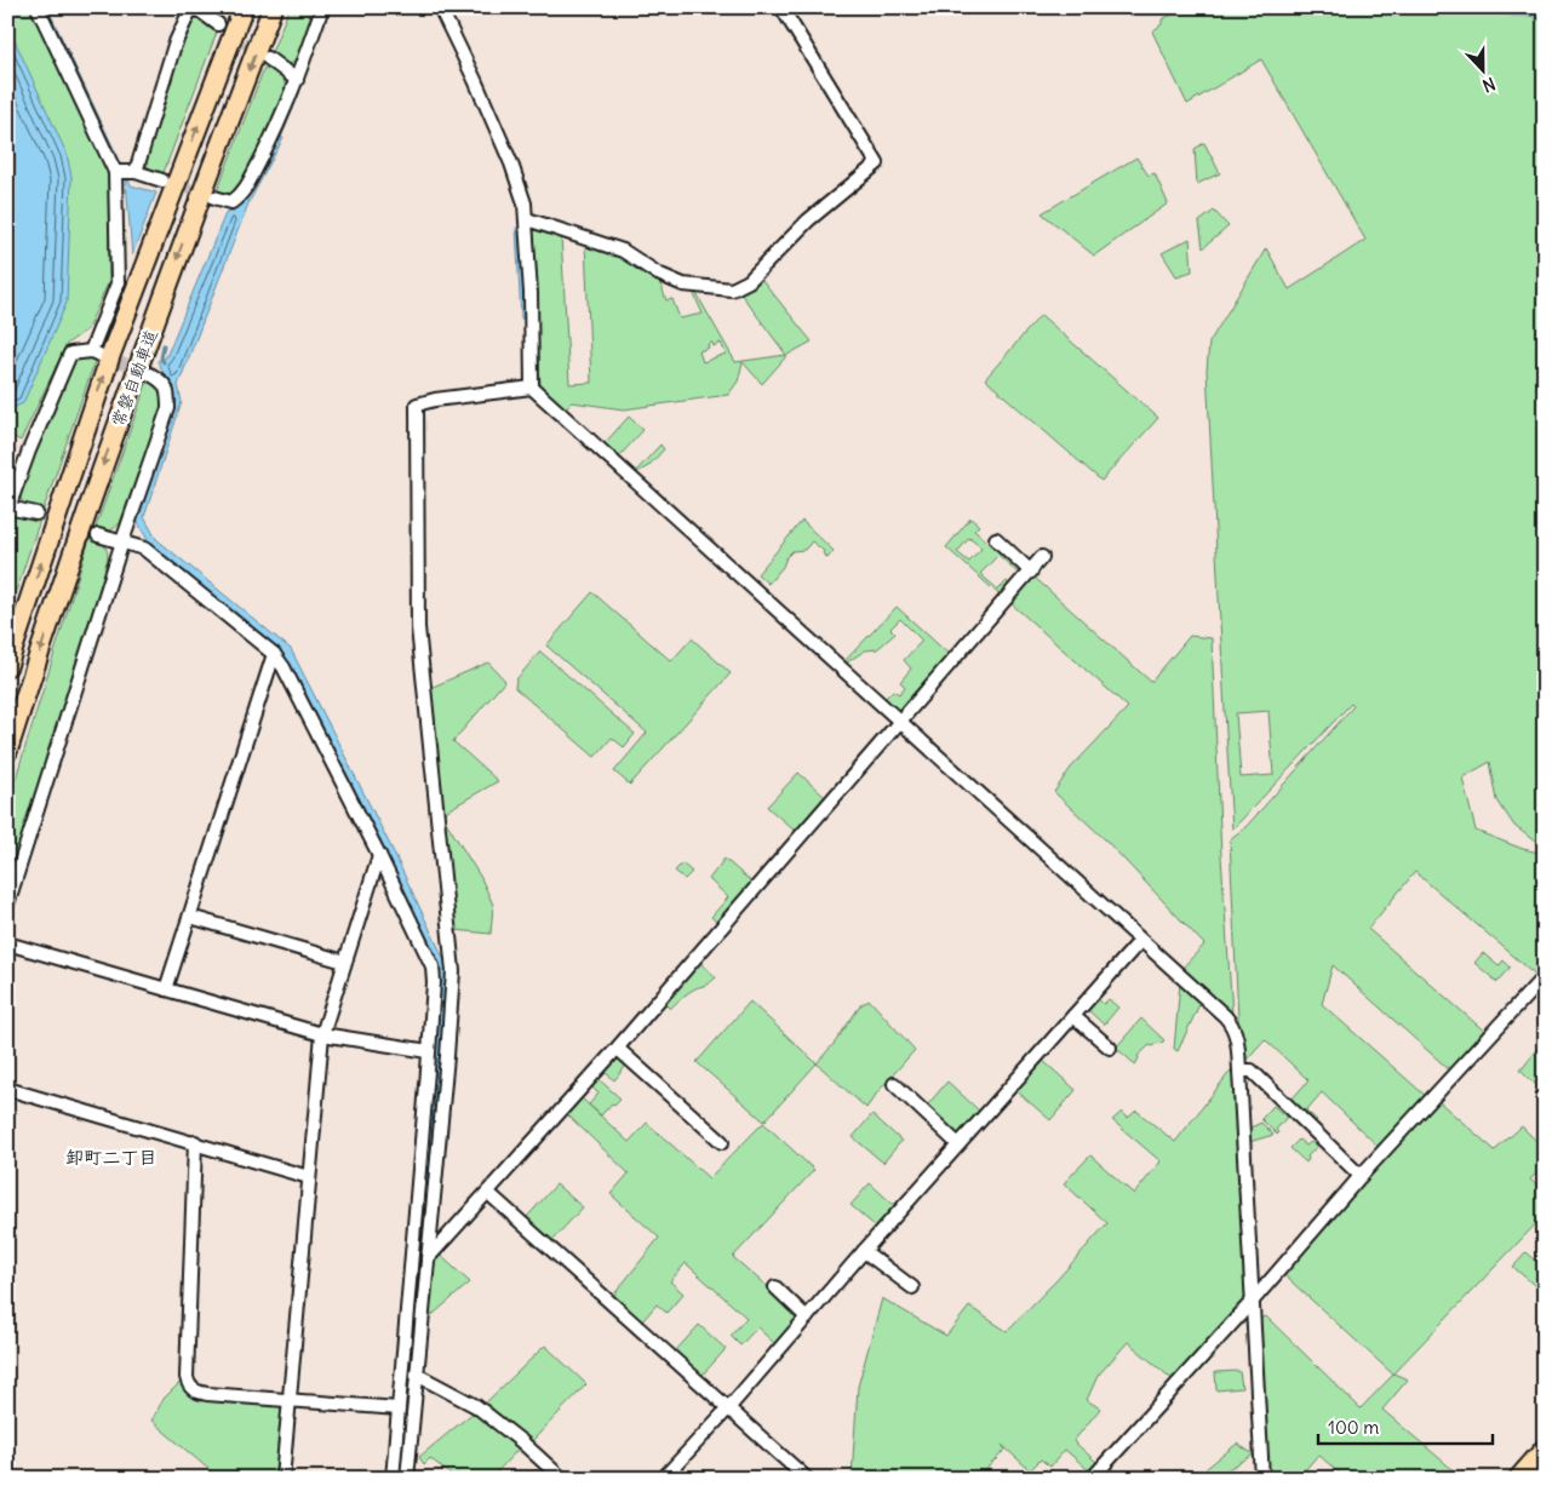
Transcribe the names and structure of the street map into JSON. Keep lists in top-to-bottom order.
{
  "streets": {
    "highway": ["常磐自動車道"]
  },
  "districts": ["卸町二丁目"],
  "scale_bar": "100 m",
  "north": "bottom"
}
